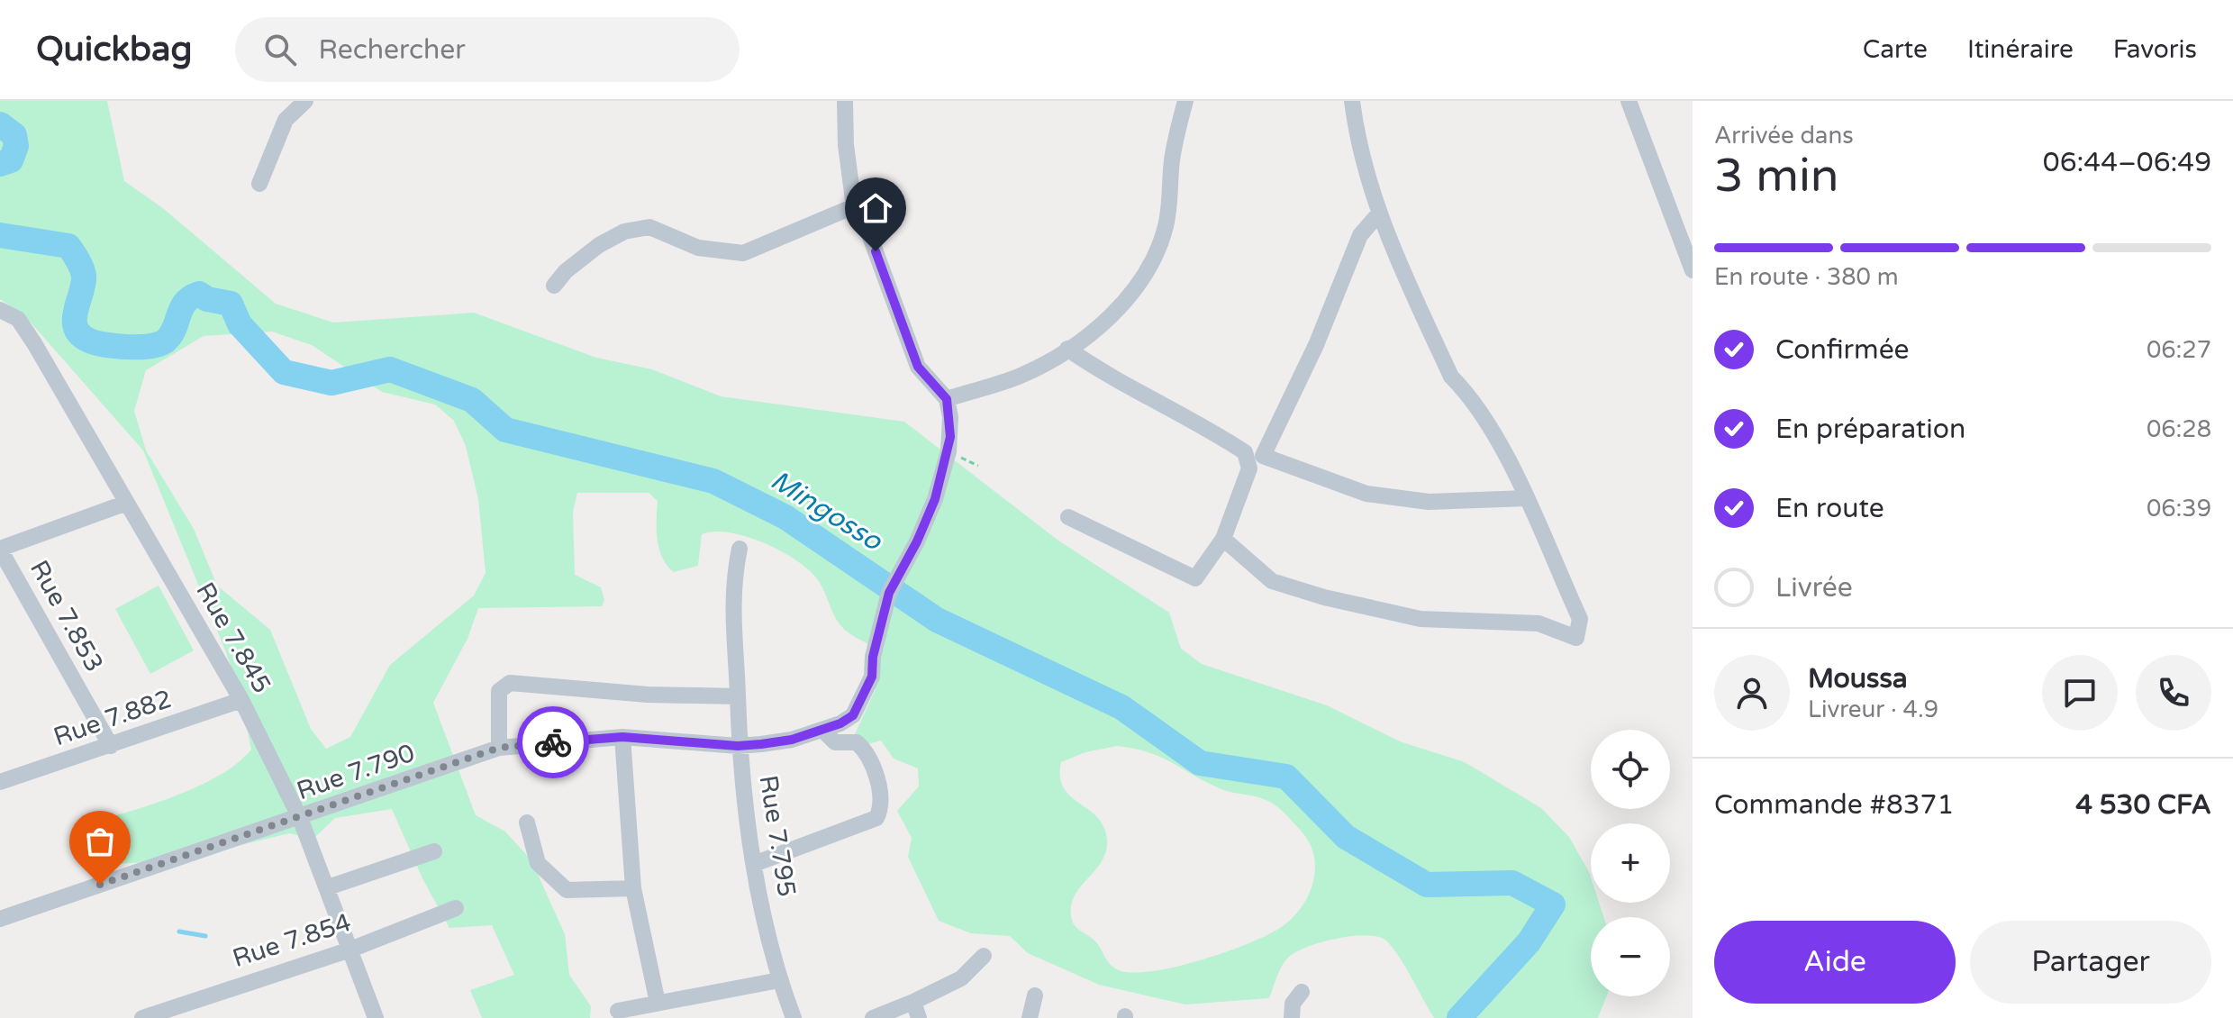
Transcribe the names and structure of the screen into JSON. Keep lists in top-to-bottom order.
{
  "streets": {
    "street": [
      "Rue 7.853",
      "Rue 7.845",
      "Rue 7.882",
      "Rue 7.790",
      "Rue 7.795",
      "Rue 7.854"
    ]
  },
  "crossings": [
    ["Rue 7.853", "Rue 7.882"],
    ["Rue 7.845", "Rue 7.882"],
    ["Rue 7.845", "Rue 7.790"],
    ["Rue 7.845", "Rue 7.854"],
    ["Rue 7.790", "Rue 7.795"]
  ],
  "water": ["Mingosso"],
  "page": {
    "header": "Quickbag",
    "search": "Rechercher",
    "nav": ["Carte", "Itinéraire", "Favoris"],
    "heading": ["3 min", "Arrivée dans", "06:44–06:49"],
    "panel": [
      "Moussa",
      "Livreur · 4.9",
      "Commande #8371",
      "4 530 CFA"
    ],
    "bar": "En route · 380 m",
    "list": [
      ["Confirmée", "06:27"],
      ["En préparation", "06:28"],
      ["En route", "06:39"],
      "Livrée"
    ],
    "map_buttons": ["+", "−"],
    "buttons": ["Aide", "Partager"]
  }
}
